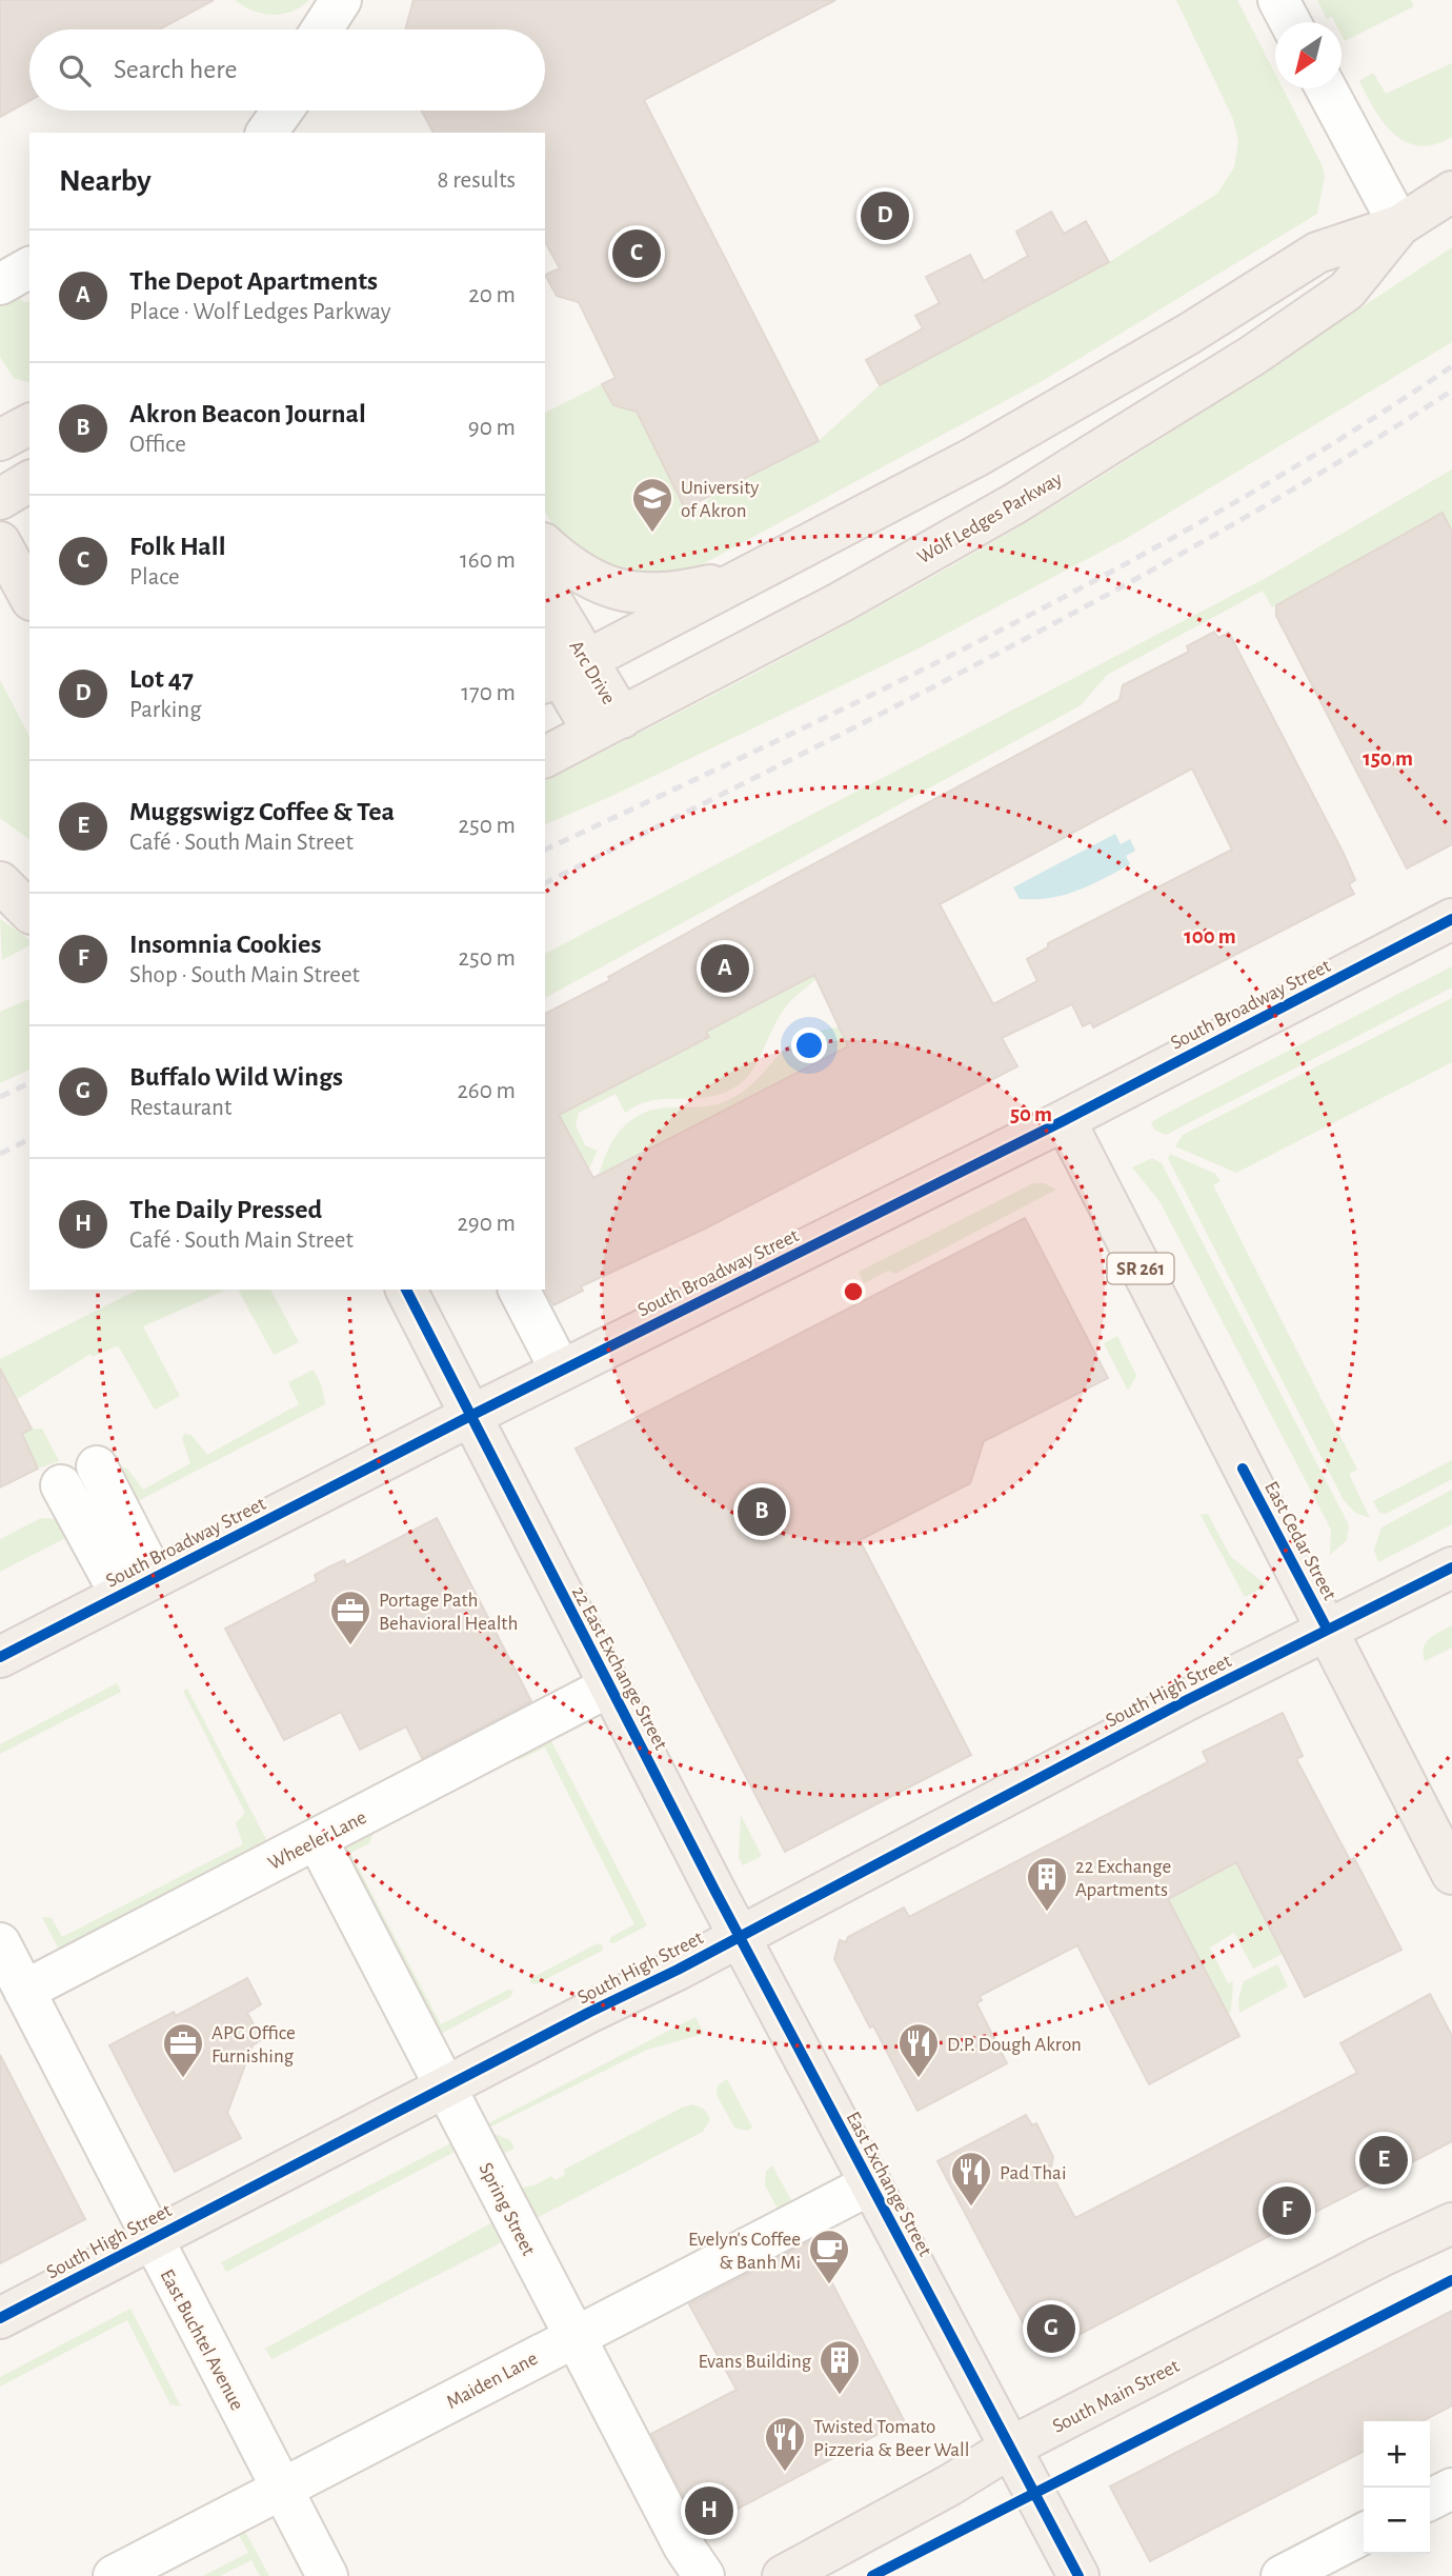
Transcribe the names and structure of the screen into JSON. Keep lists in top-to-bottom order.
{
  "streets": {
    "main road": [
      "Wolf Ledges Parkway",
      "Arc Drive",
      "South Broadway Street",
      "SR 261",
      "East Cedar Street",
      "22 East Exchange Street",
      "South High Street",
      "East Exchange Street",
      "South Main Street"
    ],
    "street": [
      "Wheeler Lane",
      "Spring Street",
      "East Buchtel Avenue",
      "Maiden Lane"
    ]
  },
  "crossings": [
    ["Wolf Ledges Parkway", "Arc Drive"],
    ["South Broadway Street", "East Cedar Street"],
    ["South Broadway Street", "22 East Exchange Street"],
    ["East Cedar Street", "South High Street"],
    ["22 East Exchange Street", "South High Street"],
    ["22 East Exchange Street", "Wheeler Lane"],
    ["22 East Exchange Street", "East Exchange Street"],
    ["South High Street", "East Exchange Street"],
    ["South High Street", "Spring Street"],
    ["South High Street", "East Buchtel Avenue"],
    ["Wheeler Lane", "Spring Street"],
    ["Wheeler Lane", "East Buchtel Avenue"],
    ["East Exchange Street", "Maiden Lane"],
    ["East Exchange Street", "South Main Street"],
    ["Spring Street", "Maiden Lane"],
    ["East Buchtel Avenue", "Maiden Lane"]
  ],
  "places": {
    "school or university": ["University of Akron"],
    "office": ["Portage Path Behavioral Health", "APG Office Furnishing"],
    "building": ["22 Exchange Apartments", "Evans Building"],
    "restaurant": ["D.P. Dough Akron", "Pad Thai", "Twisted Tomato Pizzeria & Beer Wall"],
    "cafe": ["Evelyn's Coffee & Banh Mi"]
  },
  "north": "bottom left",
  "page": {
    "search": "Search here",
    "heading": ["Nearby", "8 results"],
    "pins": [
      "D",
      "C",
      "A",
      "B",
      "E",
      "F",
      "G",
      "H"
    ],
    "list": [
      {
        "mark": "A",
        "name": "The Depot Apartments",
        "note": "Place · Wolf Ledges Parkway",
        "value": "20 m"
      },
      {
        "mark": "B",
        "name": "Akron Beacon Journal",
        "note": "Office",
        "value": "90 m"
      },
      {
        "mark": "C",
        "name": "Folk Hall",
        "note": "Place",
        "value": "160 m"
      },
      {
        "mark": "D",
        "name": "Lot 47",
        "note": "Parking",
        "value": "170 m"
      },
      {
        "mark": "E",
        "name": "Muggswigz Coffee & Tea",
        "note": "Café · South Main Street",
        "value": "250 m"
      },
      {
        "mark": "F",
        "name": "Insomnia Cookies",
        "note": "Shop · South Main Street",
        "value": "250 m"
      },
      {
        "mark": "G",
        "name": "Buffalo Wild Wings",
        "note": "Restaurant",
        "value": "260 m"
      },
      {
        "mark": "H",
        "name": "The Daily Pressed",
        "note": "Café · South Main Street",
        "value": "290 m"
      }
    ],
    "map_buttons": ["+", "−"]
  },
  "rings": ["150 m", "100 m", "50 m"]
}
